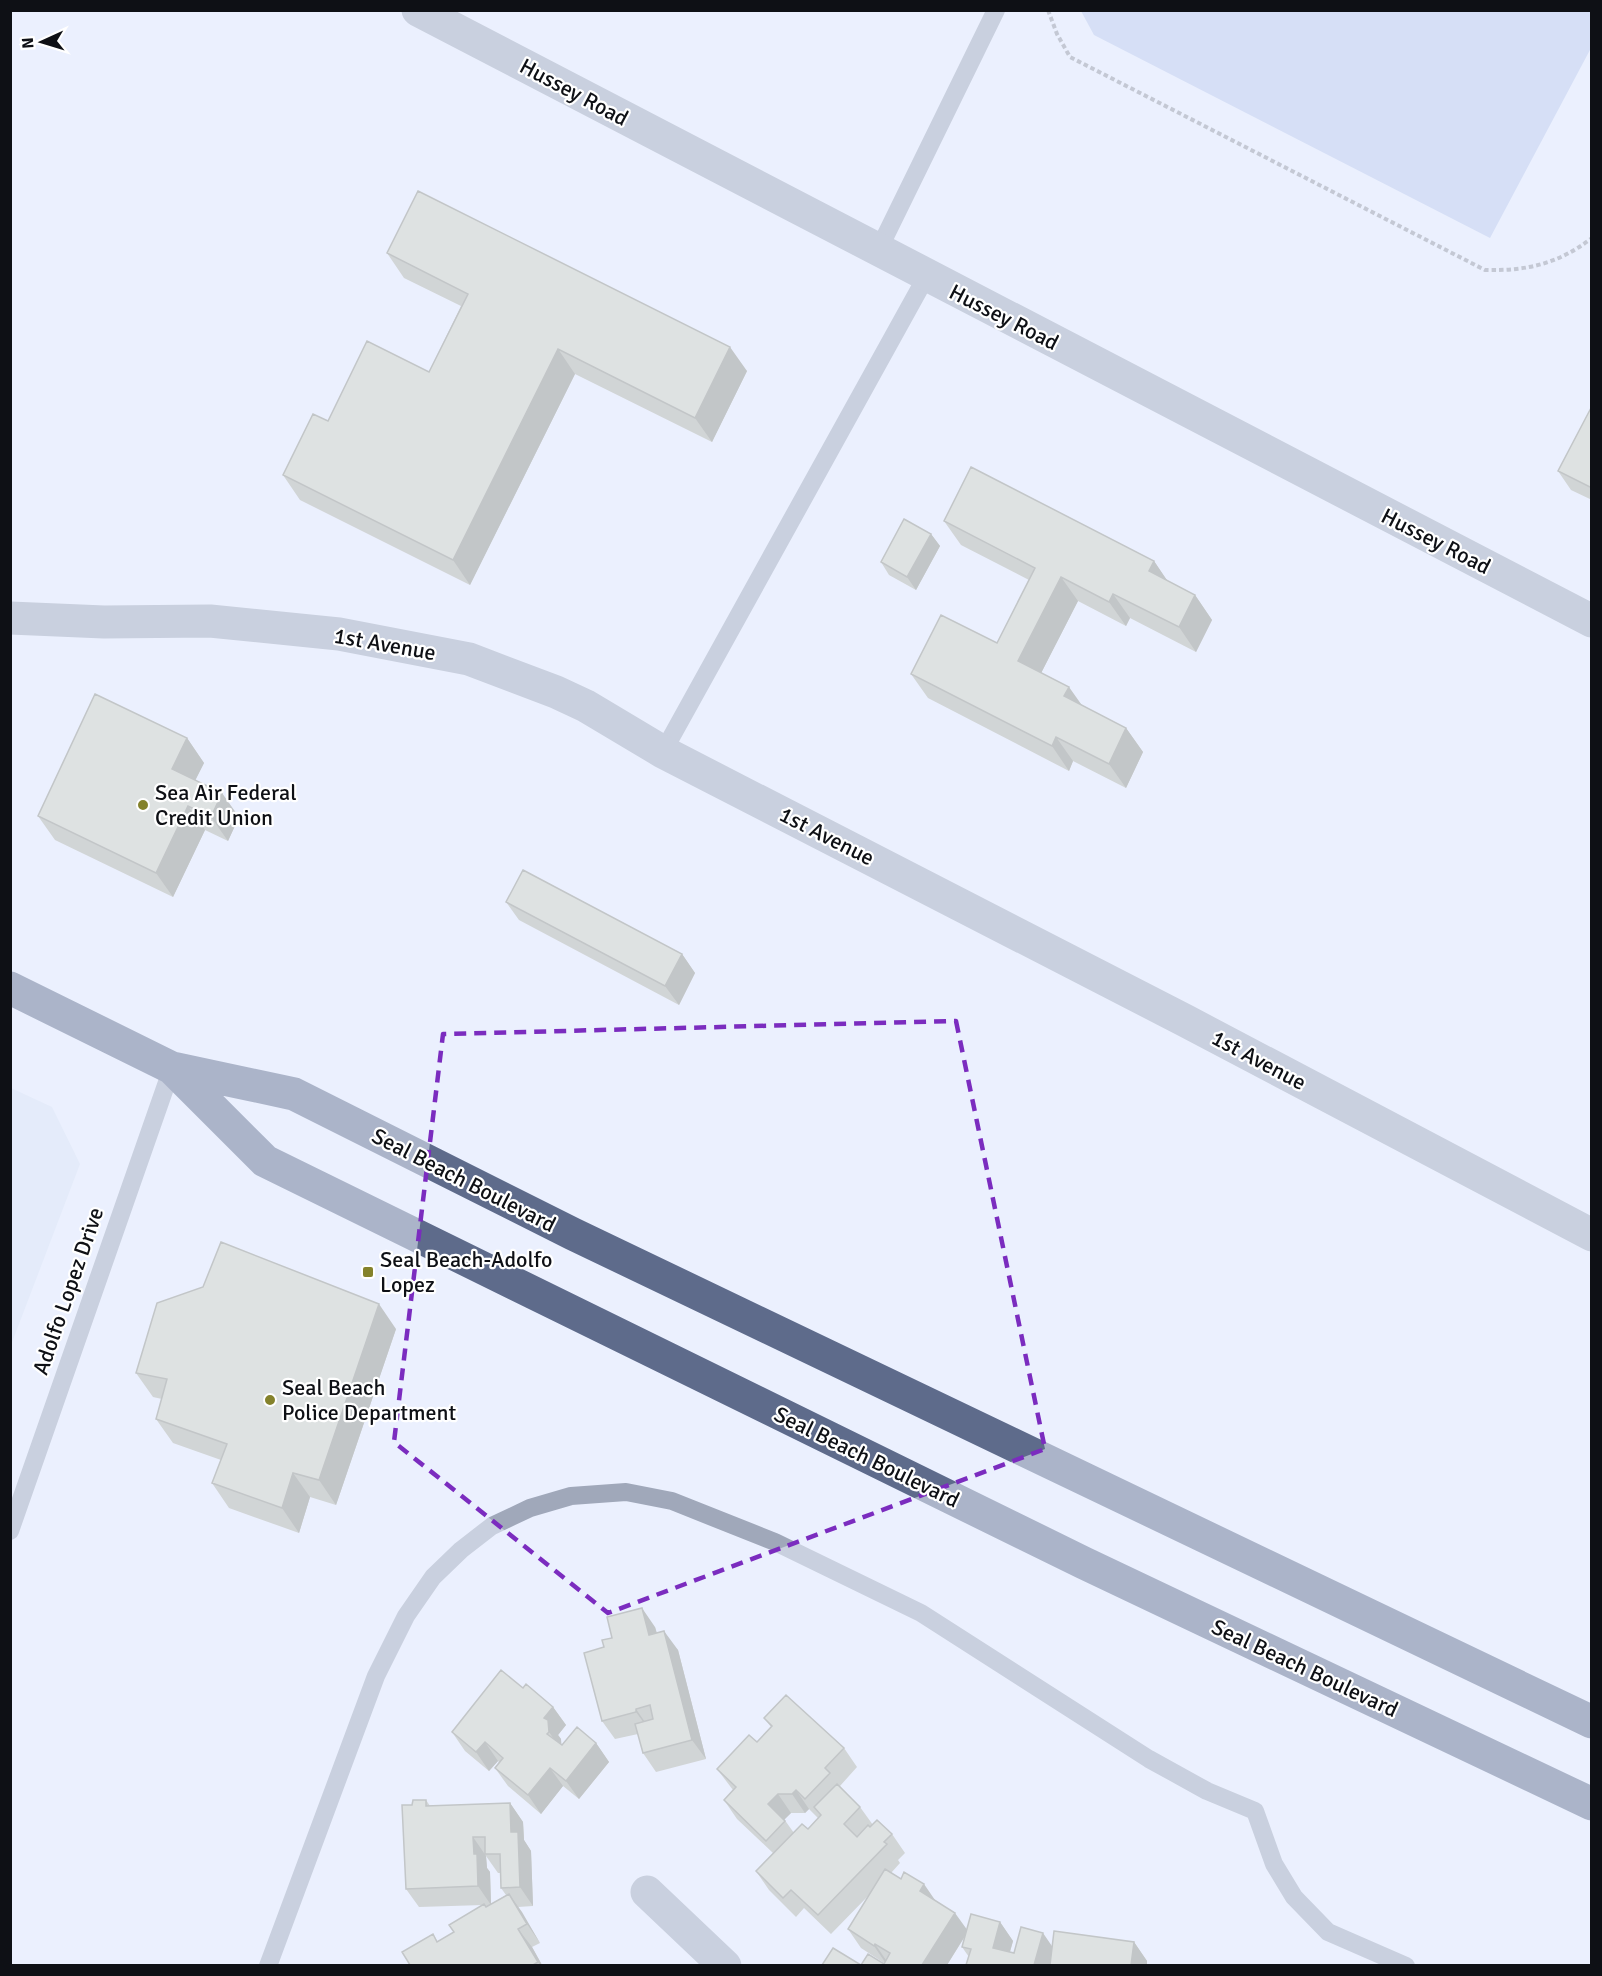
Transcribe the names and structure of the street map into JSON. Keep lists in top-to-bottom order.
{
  "streets": {
    "main road": ["Seal Beach Boulevard"],
    "street": ["Hussey Road", "1st Avenue"],
    "lane": ["Adolfo Lopez Drive"]
  },
  "crossings": [
    ["Seal Beach Boulevard", "Adolfo Lopez Drive"]
  ],
  "places": {
    "other": ["Sea Air Federal Credit Union", "Seal Beach Police Department"],
    "transit": ["Seal Beach-Adolfo Lopez"]
  },
  "north": "left"
}
